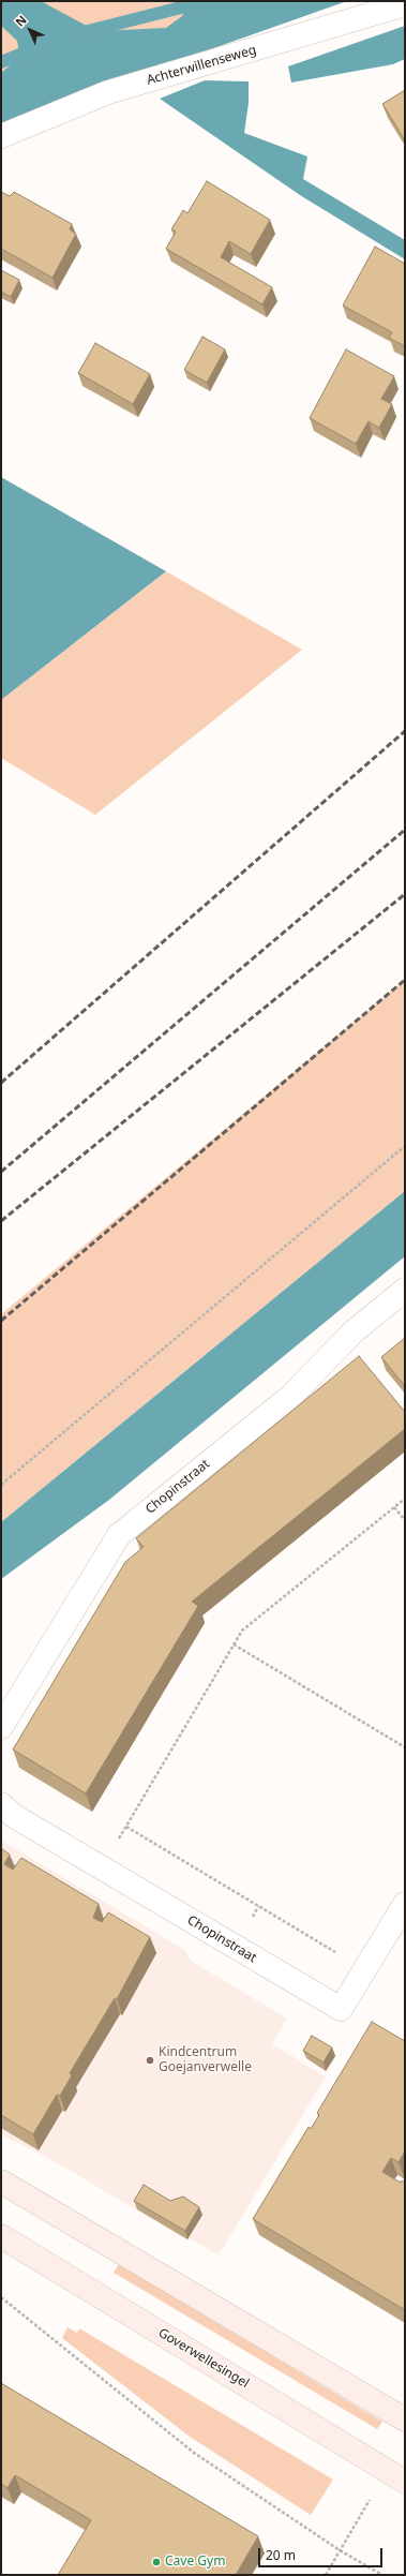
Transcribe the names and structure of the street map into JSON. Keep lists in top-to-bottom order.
{
  "streets": {
    "main road": ["Goverwellesingel"],
    "street": ["Achterwillenseweg", "Chopinstraat"]
  },
  "places": ["Kindcentrum Goejanverwelle", "Cave Gym"],
  "scale_bar": "20 m",
  "north": "top left"
}
